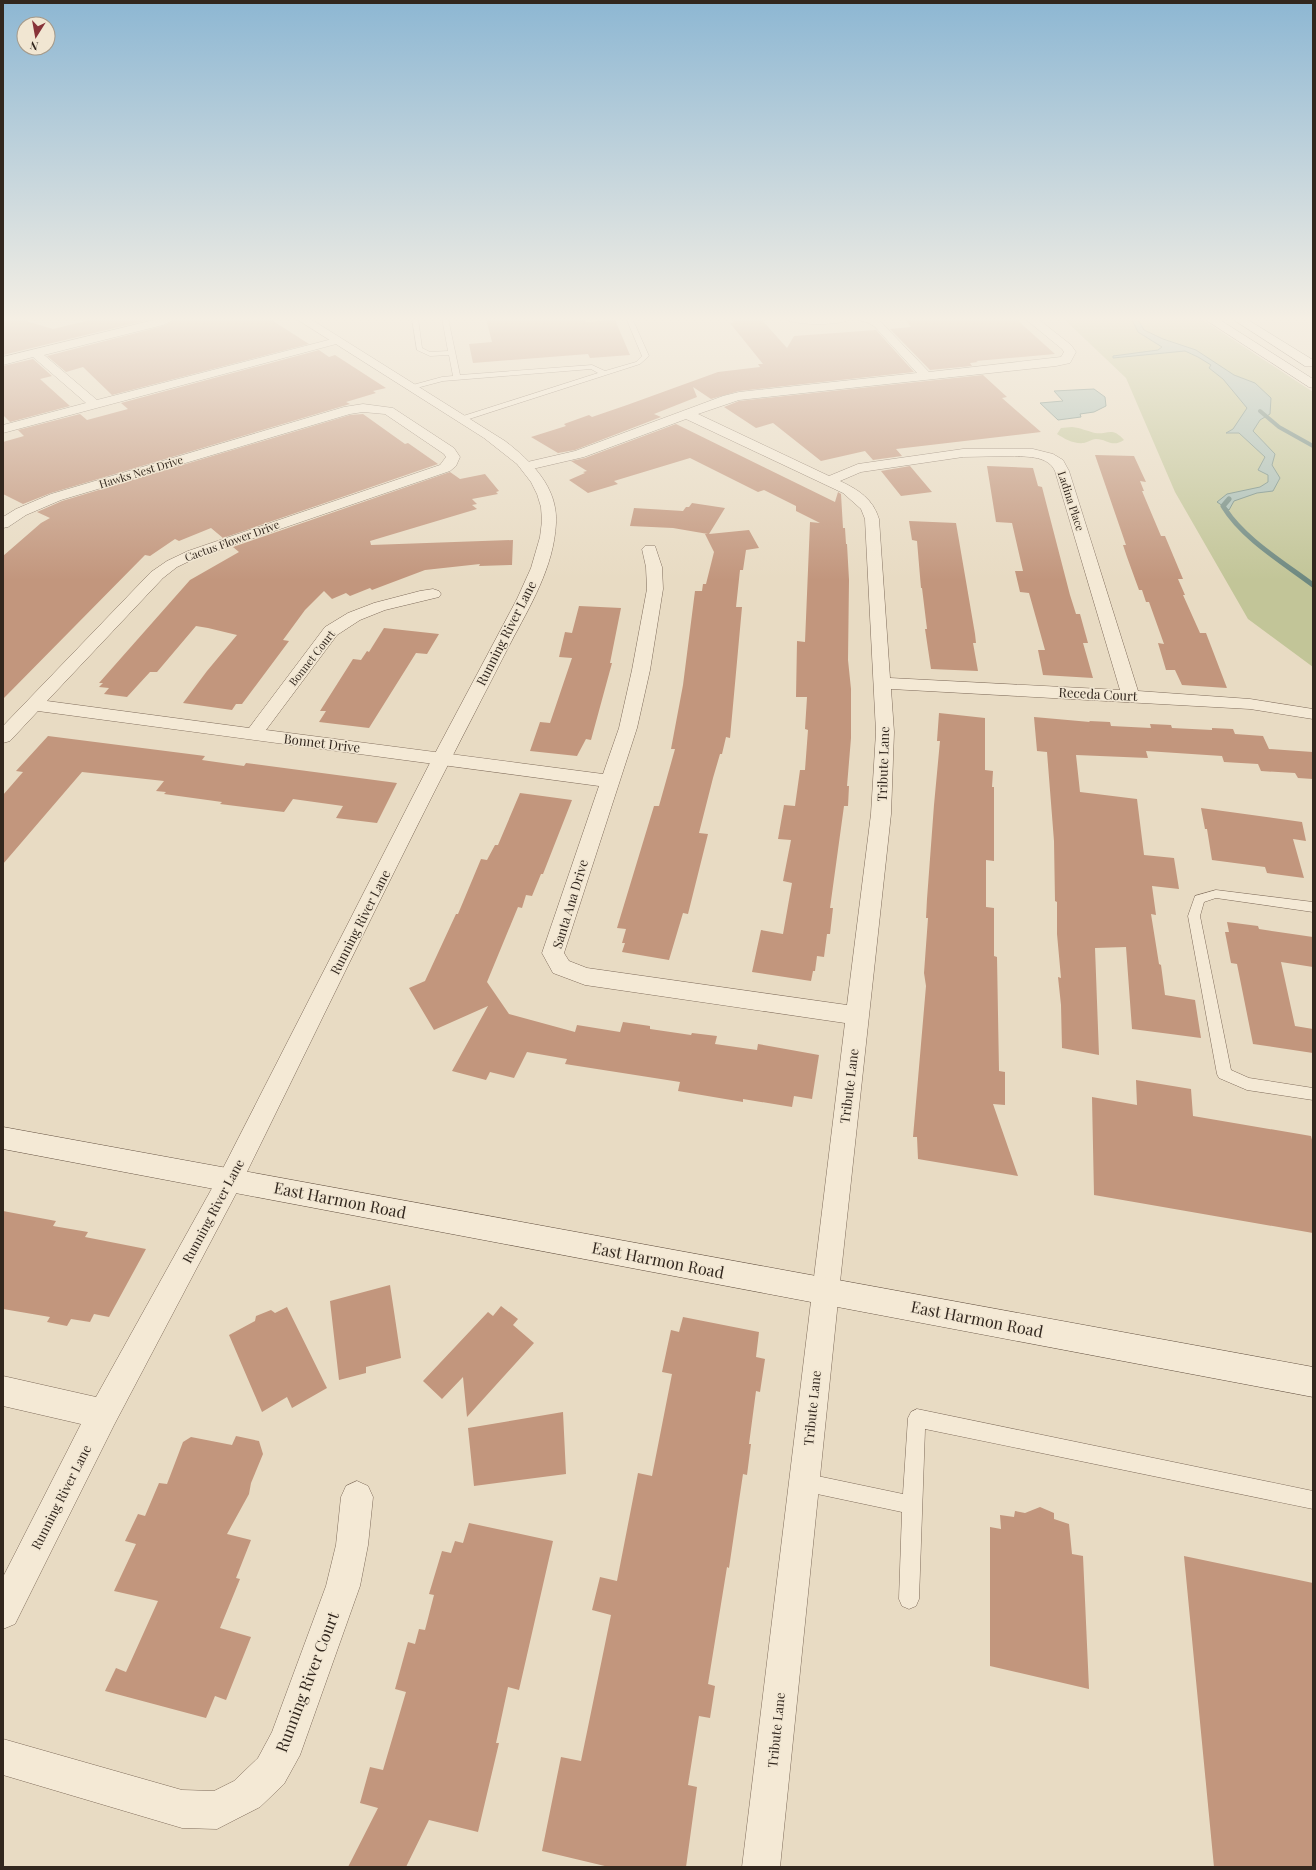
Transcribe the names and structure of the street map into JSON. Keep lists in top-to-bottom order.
{
  "streets": {
    "street": [
      "Hawks Nest Drive",
      "Ladina Place",
      "Cactus Flower Drive",
      "Running River Lane",
      "Bonnet Court",
      "Receda Court",
      "Bonnet Drive",
      "Tribute Lane",
      "Santa Ana Drive",
      "East Harmon Road",
      "Running River Court"
    ]
  },
  "crossings": [
    ["Hawks Nest Drive", "Cactus Flower Drive"],
    ["Ladina Place", "Receda Court"],
    ["Ladina Place", "Tribute Lane"],
    ["Cactus Flower Drive", "Bonnet Drive"],
    ["Running River Lane", "Bonnet Drive"],
    ["Running River Lane", "East Harmon Road"],
    ["Bonnet Court", "Bonnet Drive"],
    ["Receda Court", "Tribute Lane"],
    ["Bonnet Drive", "Santa Ana Drive"],
    ["Tribute Lane", "Santa Ana Drive"],
    ["Tribute Lane", "East Harmon Road"]
  ],
  "north": "bottom"
}
